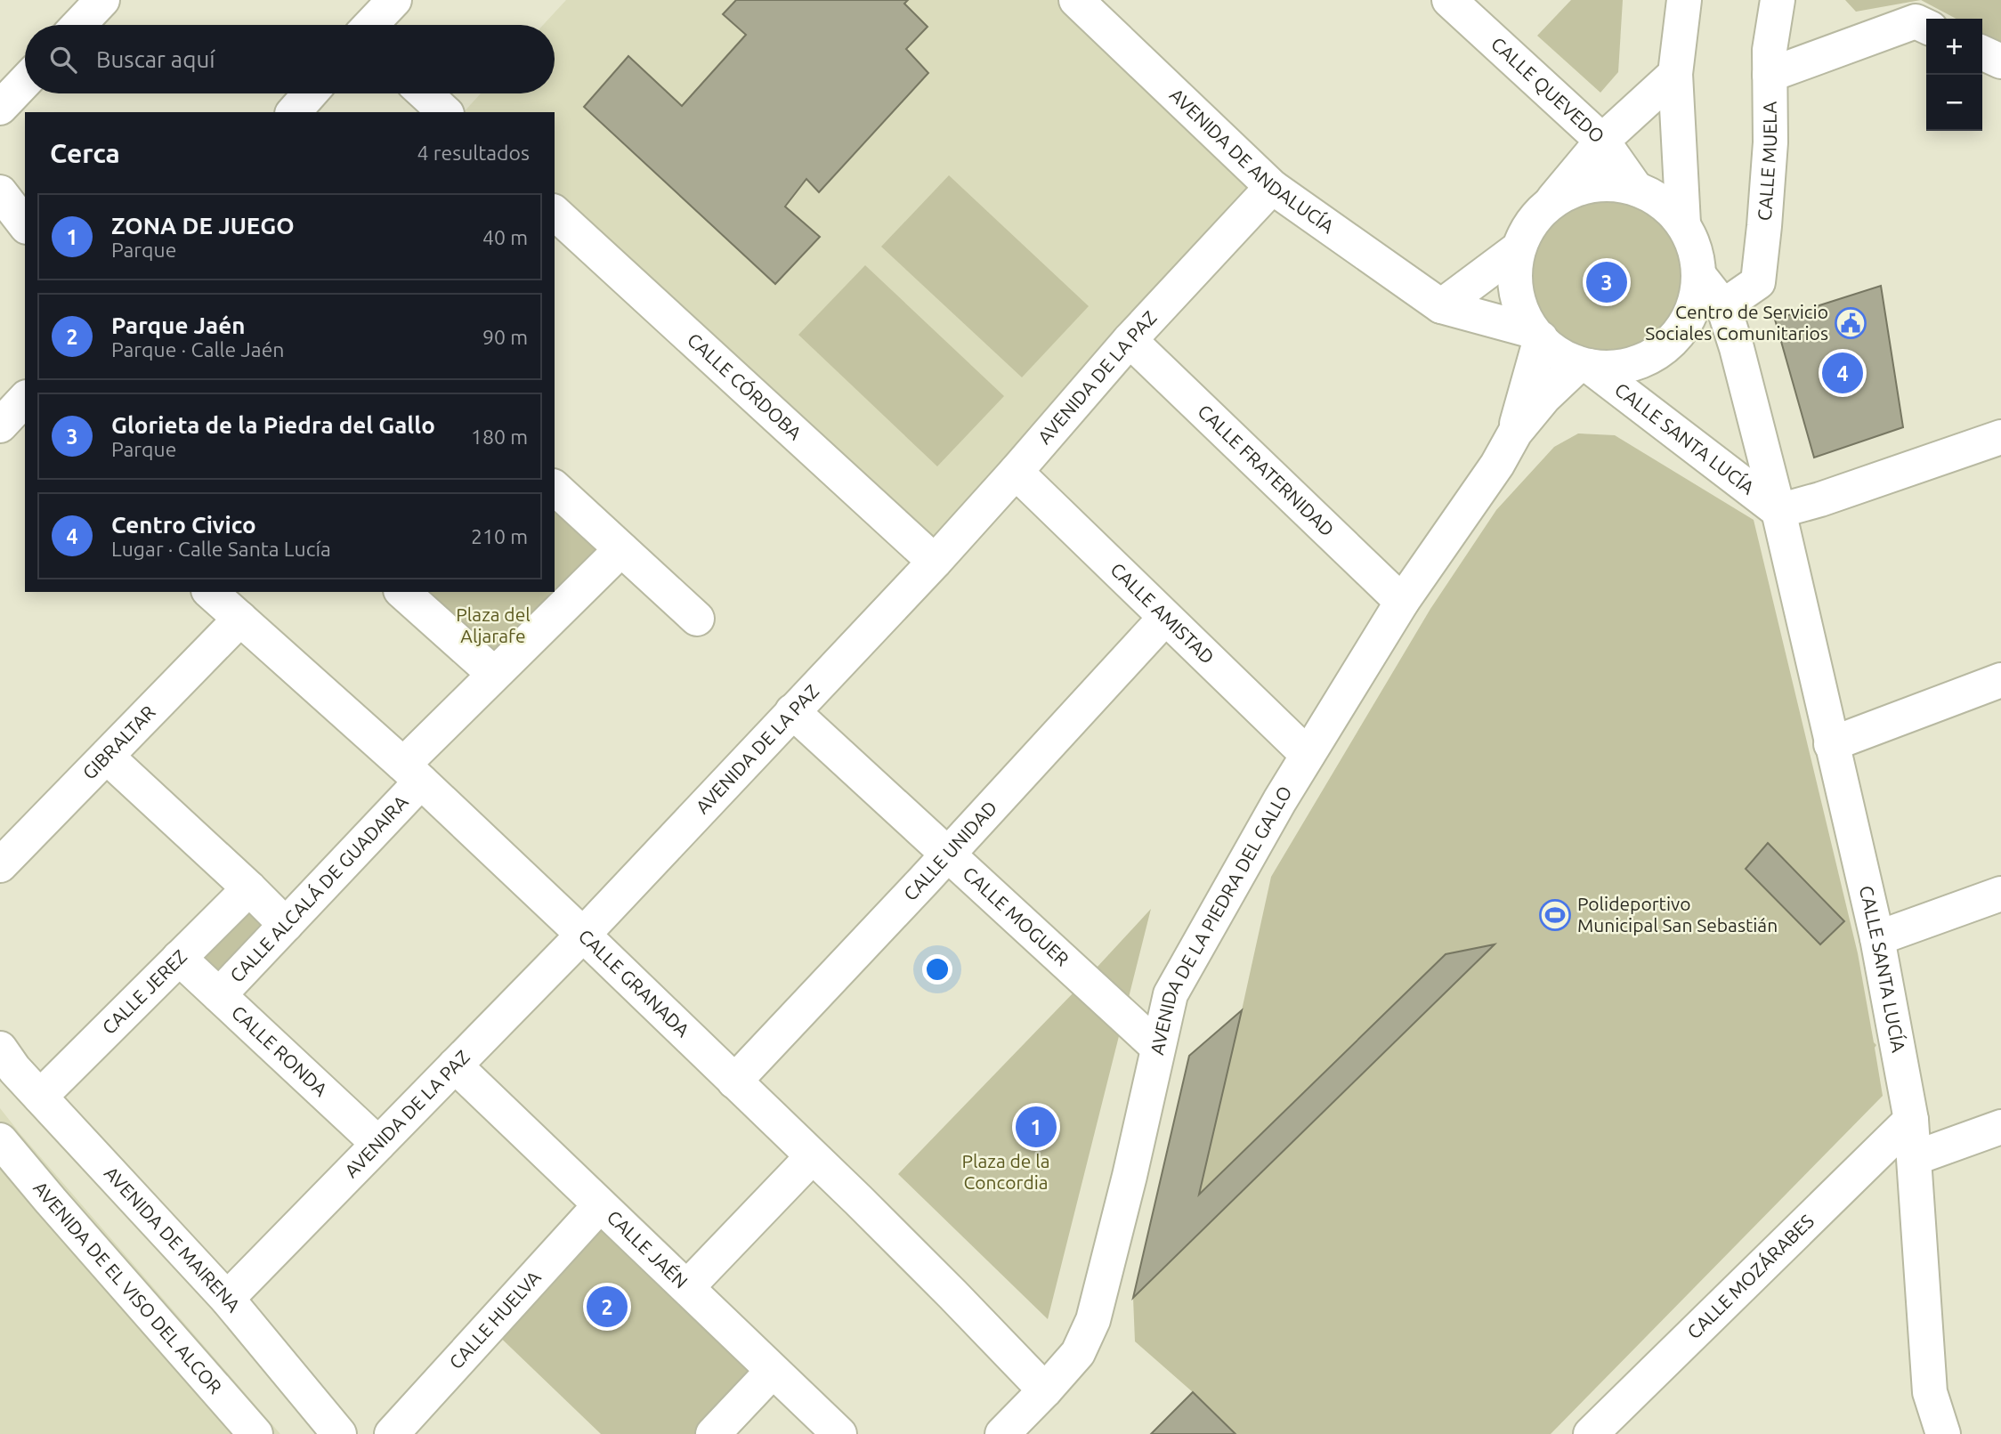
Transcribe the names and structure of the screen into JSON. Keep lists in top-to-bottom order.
{
  "streets": {
    "street": [
      "CALLE QUEVEDO",
      "AVENIDA DE ANDALUCÍA",
      "CALLE MUELA",
      "AVENIDA DE LA PAZ",
      "CALLE CÓRDOBA",
      "CALLE SANTA LUCÍA",
      "CALLE FRATERNIDAD",
      "CALLE AMISTAD",
      "GIBRALTAR",
      "CALLE UNIDAD",
      "CALLE ALCALÁ DE GUADAIRA",
      "CALLE MOGUER",
      "AVENIDA DE LA PIEDRA DEL GALLO",
      "CALLE GRANADA",
      "CALLE JEREZ",
      "CALLE RONDA",
      "AVENIDA DE MAIRENA",
      "CALLE JAÉN",
      "CALLE MOZÁRABES",
      "AVENIDA DE EL VISO DEL ALCOR",
      "CALLE HUELVA"
    ]
  },
  "crossings": [
    ["CALLE QUEVEDO", "AVENIDA DE ANDALUCÍA"],
    ["CALLE QUEVEDO", "CALLE SANTA LUCÍA"],
    ["CALLE QUEVEDO", "AVENIDA DE LA PIEDRA DEL GALLO"],
    ["AVENIDA DE ANDALUCÍA", "AVENIDA DE LA PAZ"],
    ["AVENIDA DE ANDALUCÍA", "CALLE SANTA LUCÍA"],
    ["AVENIDA DE ANDALUCÍA", "AVENIDA DE LA PIEDRA DEL GALLO"],
    ["CALLE MUELA", "CALLE SANTA LUCÍA"],
    ["AVENIDA DE LA PAZ", "CALLE CÓRDOBA"],
    ["AVENIDA DE LA PAZ", "CALLE FRATERNIDAD"],
    ["AVENIDA DE LA PAZ", "CALLE AMISTAD"],
    ["AVENIDA DE LA PAZ", "CALLE MOGUER"],
    ["AVENIDA DE LA PAZ", "CALLE GRANADA"],
    ["AVENIDA DE LA PAZ", "CALLE RONDA"],
    ["AVENIDA DE LA PAZ", "AVENIDA DE MAIRENA"],
    ["AVENIDA DE LA PAZ", "CALLE JAÉN"],
    ["CALLE SANTA LUCÍA", "AVENIDA DE LA PIEDRA DEL GALLO"],
    ["CALLE SANTA LUCÍA", "CALLE MOZÁRABES"],
    ["CALLE FRATERNIDAD", "AVENIDA DE LA PIEDRA DEL GALLO"],
    ["CALLE AMISTAD", "CALLE UNIDAD"],
    ["CALLE AMISTAD", "AVENIDA DE LA PIEDRA DEL GALLO"],
    ["GIBRALTAR", "CALLE GRANADA"],
    ["CALLE UNIDAD", "CALLE MOGUER"],
    ["CALLE UNIDAD", "CALLE GRANADA"],
    ["CALLE ALCALÁ DE GUADAIRA", "CALLE GRANADA"],
    ["CALLE ALCALÁ DE GUADAIRA", "CALLE RONDA"],
    ["CALLE MOGUER", "AVENIDA DE LA PIEDRA DEL GALLO"],
    ["AVENIDA DE LA PIEDRA DEL GALLO", "CALLE GRANADA"],
    ["CALLE JEREZ", "CALLE RONDA"],
    ["CALLE JEREZ", "AVENIDA DE MAIRENA"],
    ["CALLE JAÉN", "CALLE HUELVA"]
  ],
  "parks": ["Plaza del Aljarafe", "Plaza de la Concordia"],
  "places": {
    "public building": ["Centro de Servicio Sociales Comunitarios"],
    "sports": ["Polideportivo Municipal San Sebastián"]
  },
  "page": {
    "map_buttons": ["+", "−"],
    "search": "Buscar aquí",
    "heading": ["Cerca", "4 resultados"],
    "list": [
      {
        "mark": "1",
        "name": "ZONA DE JUEGO",
        "note": "Parque",
        "value": "40 m"
      },
      {
        "mark": "2",
        "name": "Parque Jaén",
        "note": "Parque · Calle Jaén",
        "value": "90 m"
      },
      {
        "mark": "3",
        "name": "Glorieta de la Piedra del Gallo",
        "note": "Parque",
        "value": "180 m"
      },
      {
        "mark": "4",
        "name": "Centro Civico",
        "note": "Lugar · Calle Santa Lucía",
        "value": "210 m"
      }
    ],
    "pins": [
      "3",
      "4",
      "1",
      "2"
    ]
  }
}
